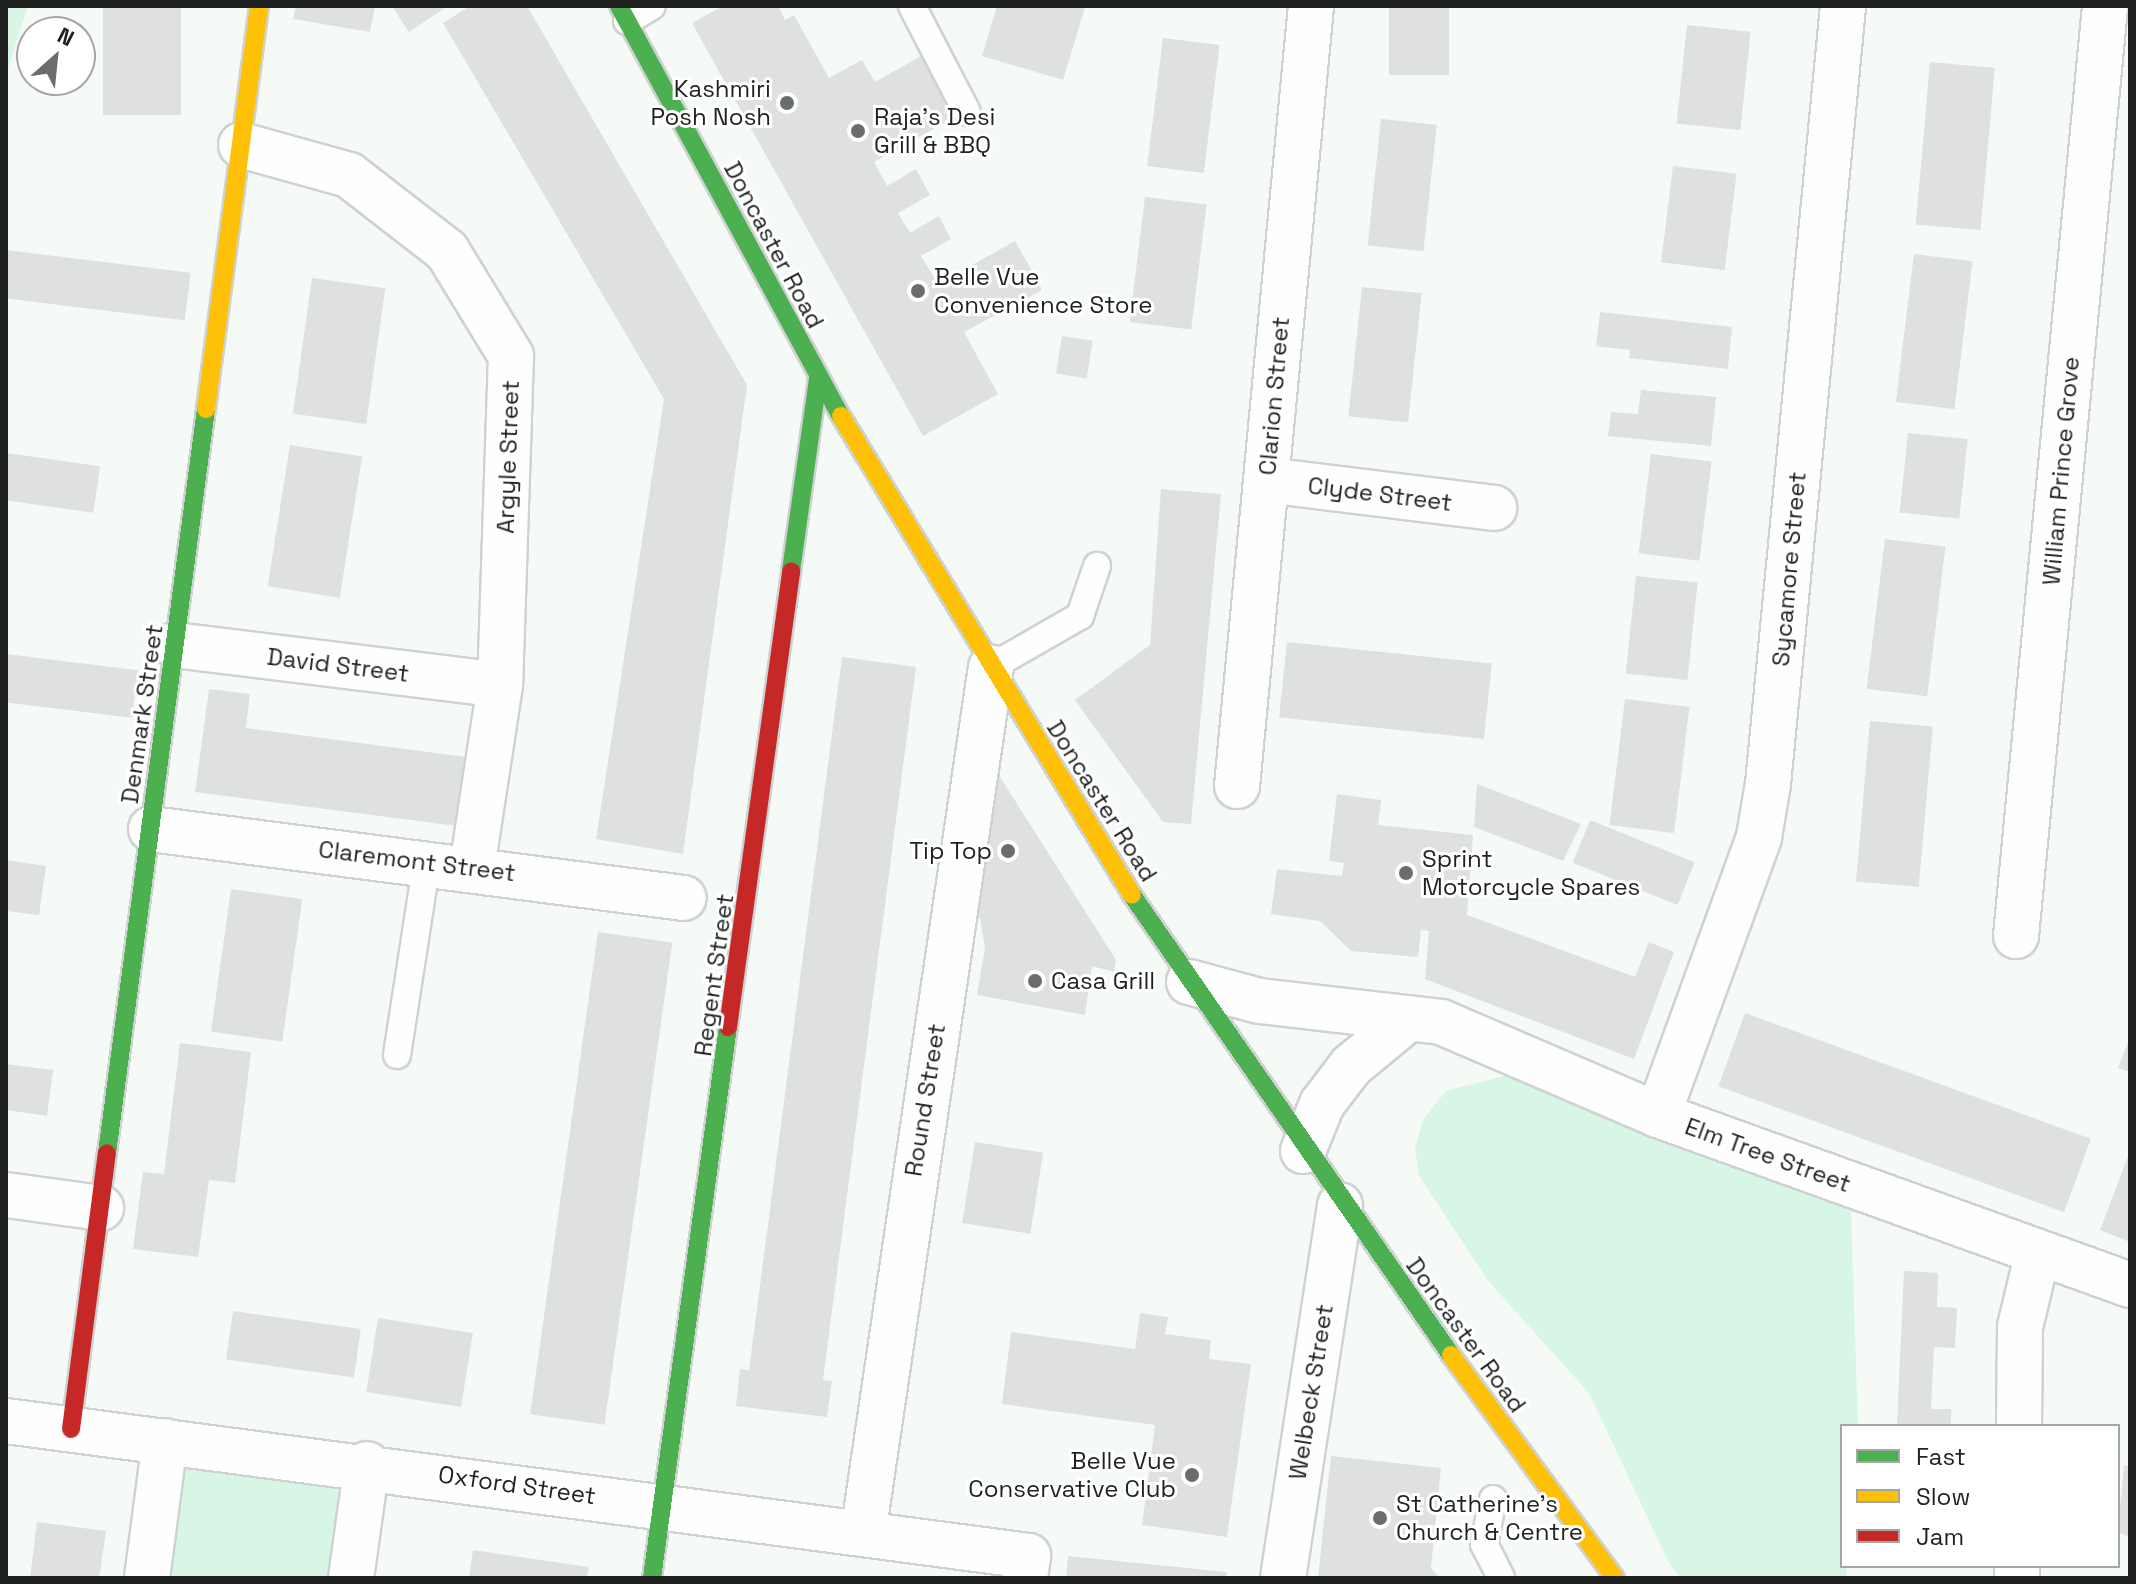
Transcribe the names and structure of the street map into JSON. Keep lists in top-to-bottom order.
{
  "streets": {
    "main road": ["Doncaster Road", "Denmark Street", "Regent Street"],
    "street": [
      "Clarion Street",
      "Argyle Street",
      "William Prince Grove",
      "Clyde Street",
      "Sycamore Street",
      "David Street",
      "Claremont Street",
      "Round Street",
      "Elm Tree Street",
      "Welbeck Street",
      "Oxford Street"
    ]
  },
  "crossings": [
    ["Doncaster Road", "Regent Street"],
    ["Doncaster Road", "Round Street"],
    ["Doncaster Road", "Elm Tree Street"],
    ["Doncaster Road", "Welbeck Street"],
    ["Clarion Street", "Clyde Street"],
    ["Argyle Street", "David Street"],
    ["Argyle Street", "Denmark Street"],
    ["Argyle Street", "Claremont Street"],
    ["Sycamore Street", "Elm Tree Street"],
    ["David Street", "Denmark Street"],
    ["Denmark Street", "Claremont Street"],
    ["Denmark Street", "Oxford Street"],
    ["Regent Street", "Oxford Street"],
    ["Round Street", "Oxford Street"]
  ],
  "places": [
    "Kashmiri Posh Nosh",
    "Raja's Desi Grill & BBQ",
    "Belle Vue Convenience Store",
    "Tip Top",
    "Sprint Motorcycle Spares",
    "Casa Grill",
    "Belle Vue Conservative Club",
    "St Catherine's Church & Centre"
  ],
  "legend": ["Fast", "Slow", "Jam"],
  "north": "top right"
}
